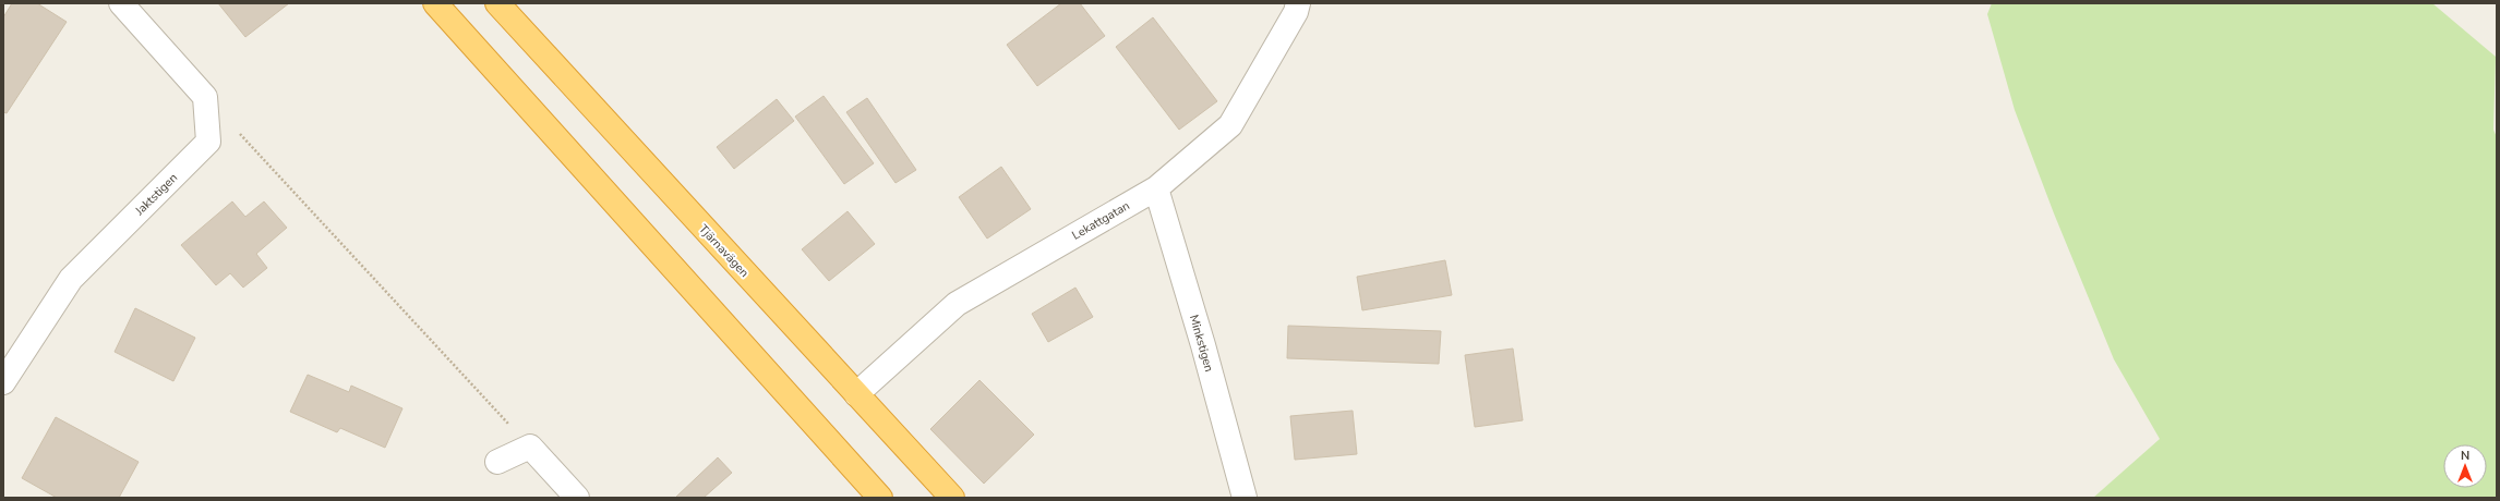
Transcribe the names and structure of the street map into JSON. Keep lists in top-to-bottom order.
{
  "streets": {
    "highway": ["Tjärnavägen"],
    "street": ["Jaktstigen", "Lekattgatan", "Minkstigen"]
  },
  "crossings": [
    ["Lekattgatan", "Tjärnavägen"],
    ["Lekattgatan", "Minkstigen"]
  ],
  "north": "top"
}
